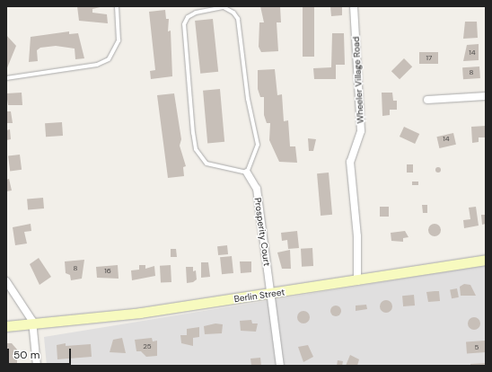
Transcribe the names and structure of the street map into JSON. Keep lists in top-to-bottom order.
{
  "streets": {
    "main road": ["Berlin Street"],
    "street": ["Wheeler Village Road", "Prosperity Court"]
  },
  "crossings": [
    ["Wheeler Village Road", "Berlin Street"],
    ["Prosperity Court", "Berlin Street"]
  ],
  "house_numbers": [
    "14",
    "17",
    "8",
    "14",
    "8",
    "16",
    "25",
    "5"
  ],
  "scale_bar": "50 m"
}
